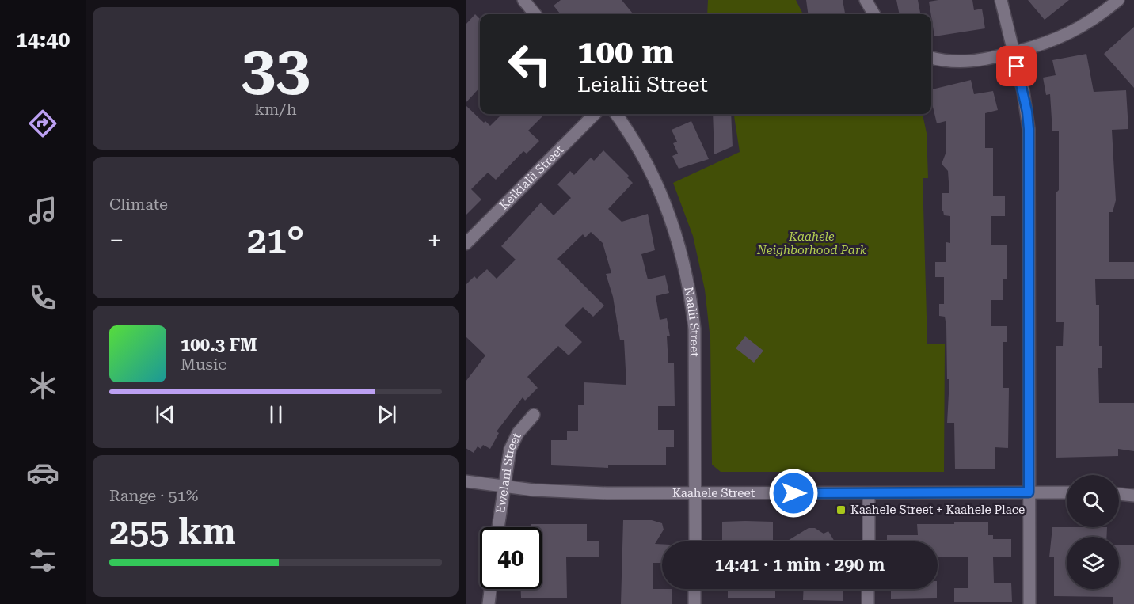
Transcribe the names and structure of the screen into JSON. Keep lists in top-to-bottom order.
{
  "streets": {
    "street": [
      "Keikialii Street",
      "Naalii Street",
      "Ewelani Street",
      "Kaahele Street"
    ]
  },
  "crossings": [
    ["Naalii Street", "Kaahele Street"],
    ["Ewelani Street", "Kaahele Street"]
  ],
  "parks": ["Kaahele Neighborhood Park"],
  "places": {
    "transit": ["Kaahele Street + Kaahele Place"]
  },
  "page": {
    "tabs": "14:40",
    "tile": [
      ["33", "km/h"],
      "Climate",
      ["Range · 51%", "255 km"]
    ],
    "turn": ["100 m", "Leialii Street"],
    "heat": ["−", "21°", "+"],
    "song": ["100.3 FM", "Music"],
    "limit": "40",
    "trip": "14:41 · 1 min · 290 m"
  }
}
